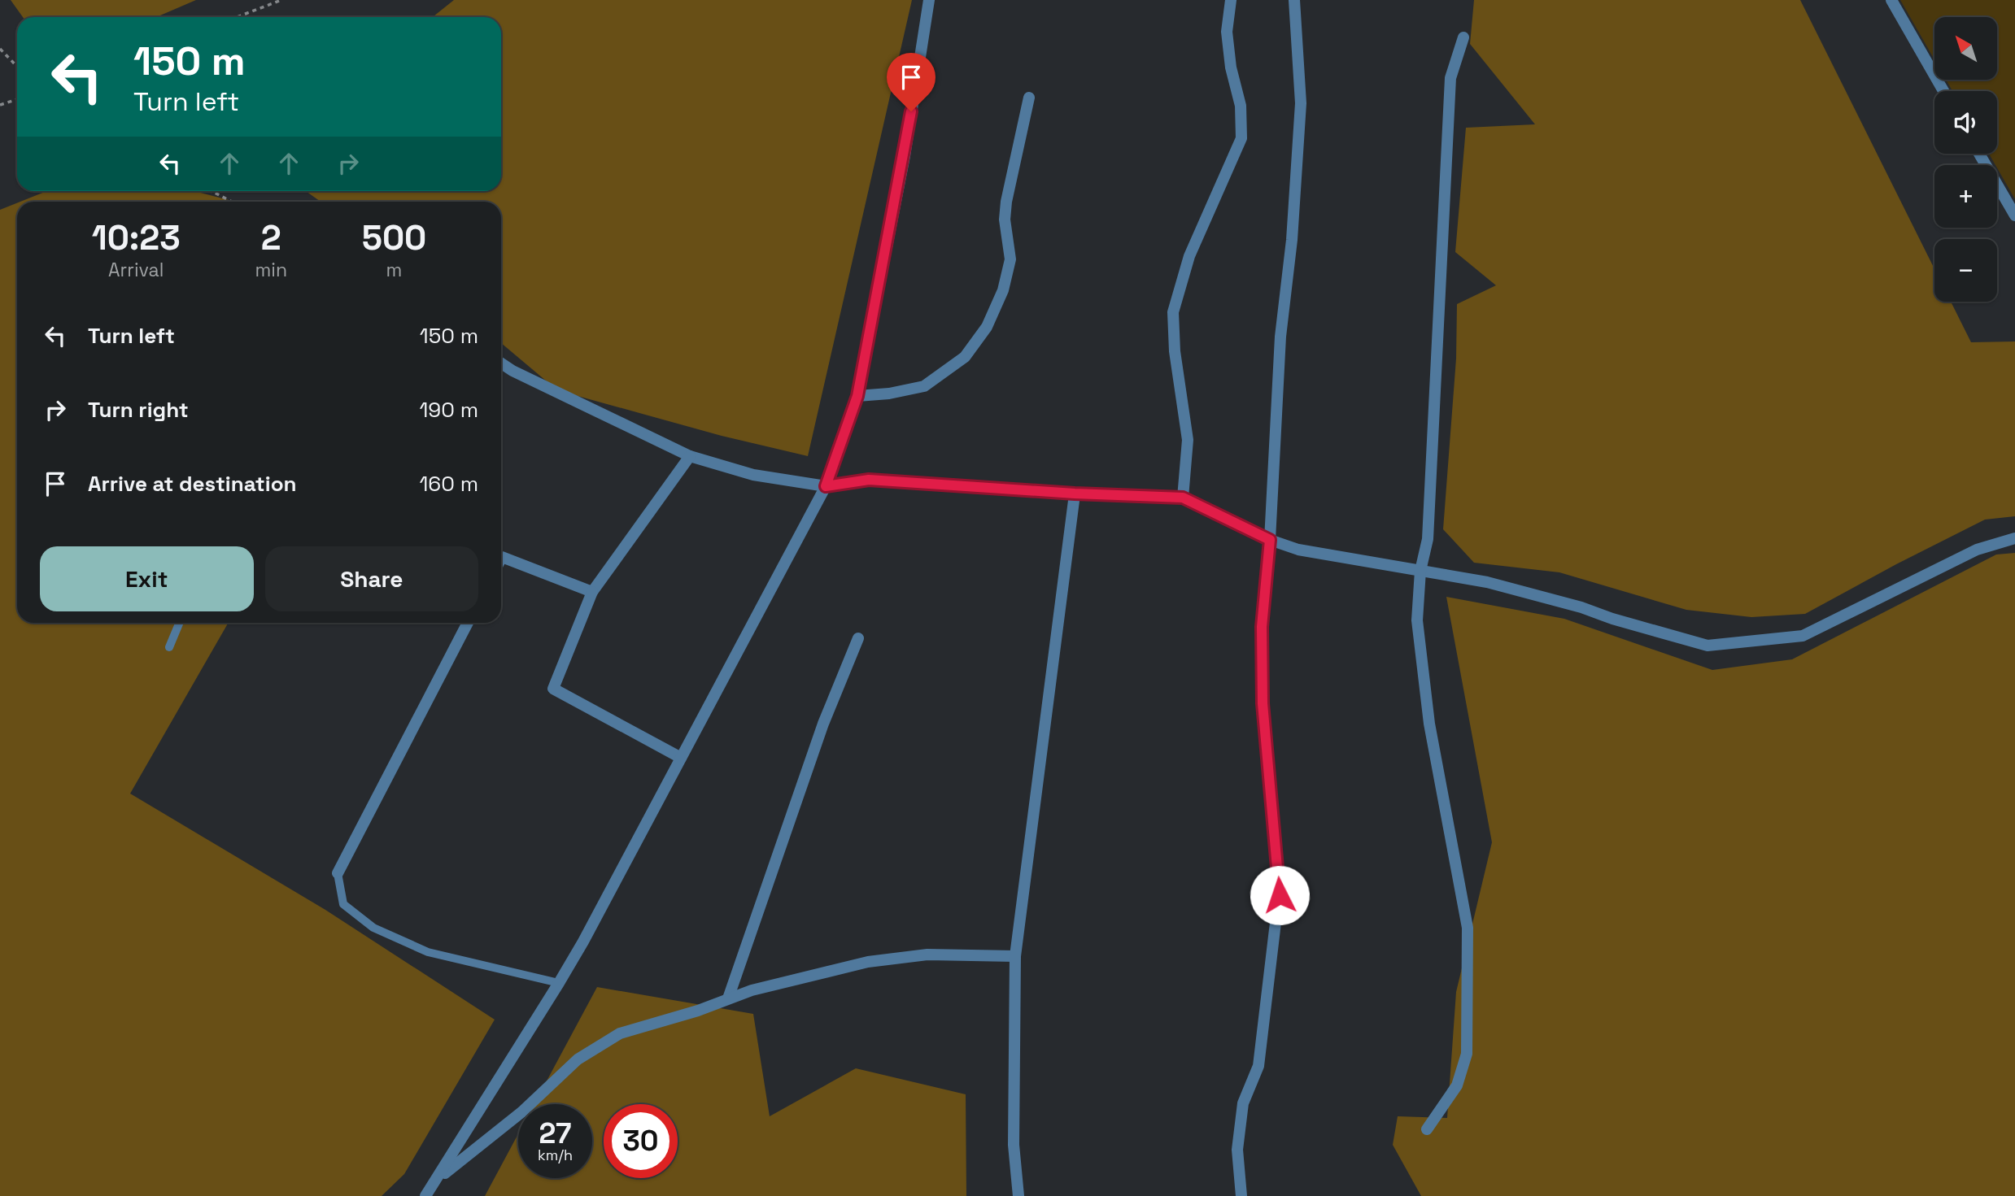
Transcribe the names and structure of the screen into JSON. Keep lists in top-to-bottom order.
{
  "north": "top left",
  "page": {
    "map_buttons": ["+", "−"],
    "turn": ["150 m", "Turn left"],
    "eta": [
      "10:23",
      "Arrival",
      "2",
      "min",
      "500",
      "m"
    ],
    "list": [
      {
        "name": "Turn left",
        "value": "150 m"
      },
      {
        "name": "Turn right",
        "value": "190 m"
      },
      {
        "name": "Arrive at destination",
        "value": "160 m"
      }
    ],
    "buttons": ["Exit", "Share"],
    "speed": "27 km/h",
    "limit": "30"
  }
}
